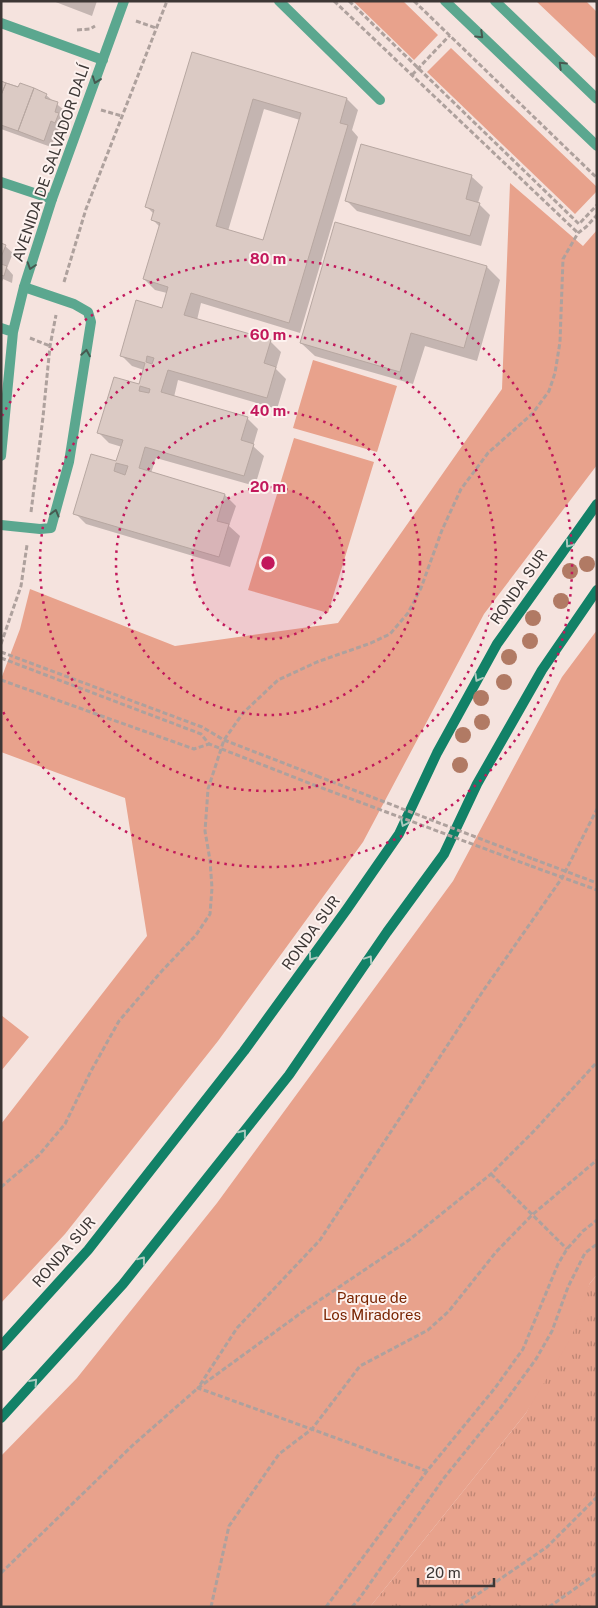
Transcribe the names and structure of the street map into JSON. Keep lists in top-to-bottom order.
{
  "streets": {
    "main road": ["RONDA SUR"],
    "street": ["AVENIDA DE SALVADOR DALÍ"]
  },
  "one_way": ["AVENIDA DE SALVADOR DALÍ"],
  "parks": ["Parque de Los Miradores"],
  "scale_bar": "20 m",
  "rings": [
    "80 m",
    "60 m",
    "40 m",
    "20 m"
  ]
}
